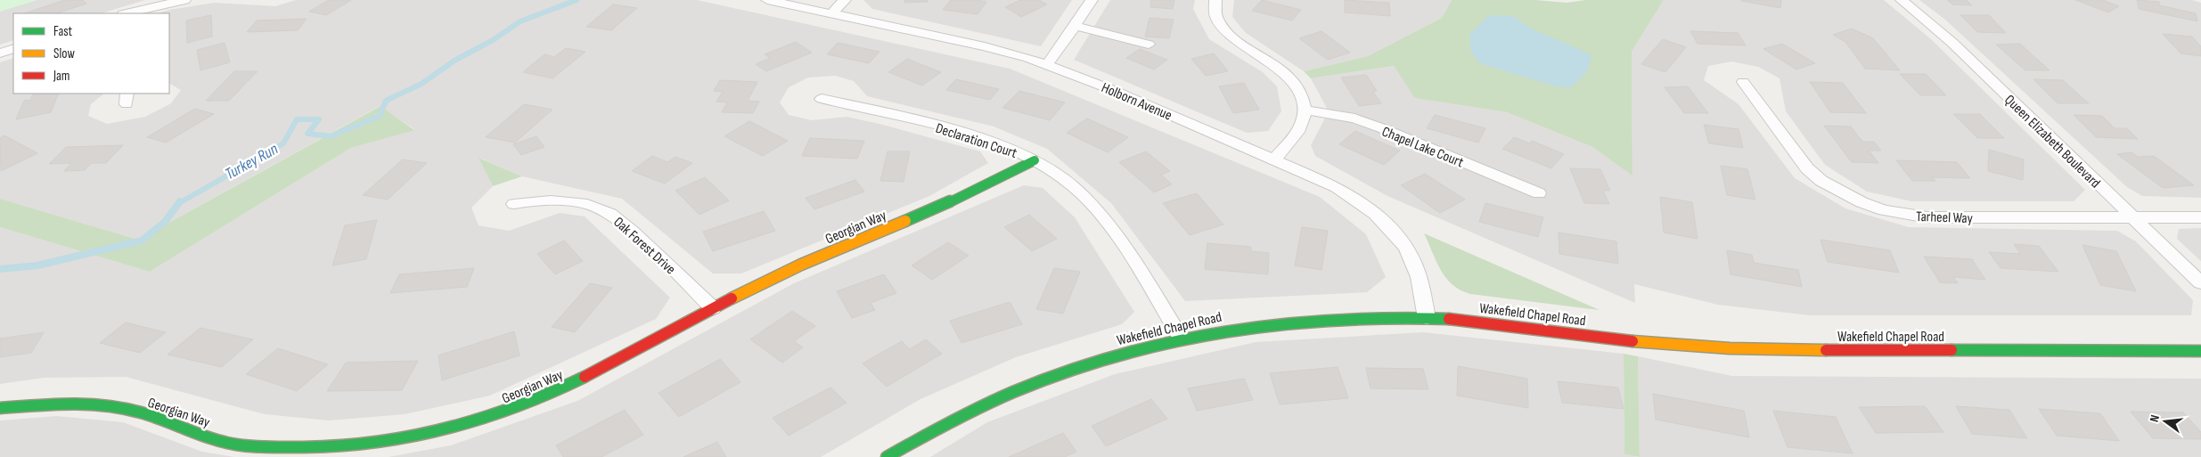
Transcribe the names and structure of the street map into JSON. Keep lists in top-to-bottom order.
{
  "streets": {
    "main road": ["Georgian Way", "Wakefield Chapel Road"],
    "street": [
      "Holborn Avenue",
      "Declaration Court",
      "Queen Elizabeth Boulevard",
      "Chapel Lake Court",
      "Tarheel Way",
      "Oak Forest Drive"
    ]
  },
  "crossings": [
    ["Holborn Avenue", "Wakefield Chapel Road"],
    ["Declaration Court", "Georgian Way"],
    ["Declaration Court", "Wakefield Chapel Road"],
    ["Queen Elizabeth Boulevard", "Tarheel Way"],
    ["Georgian Way", "Oak Forest Drive"]
  ],
  "water": ["Turkey Run"],
  "legend": ["Fast", "Slow", "Jam"],
  "north": "left"
}
